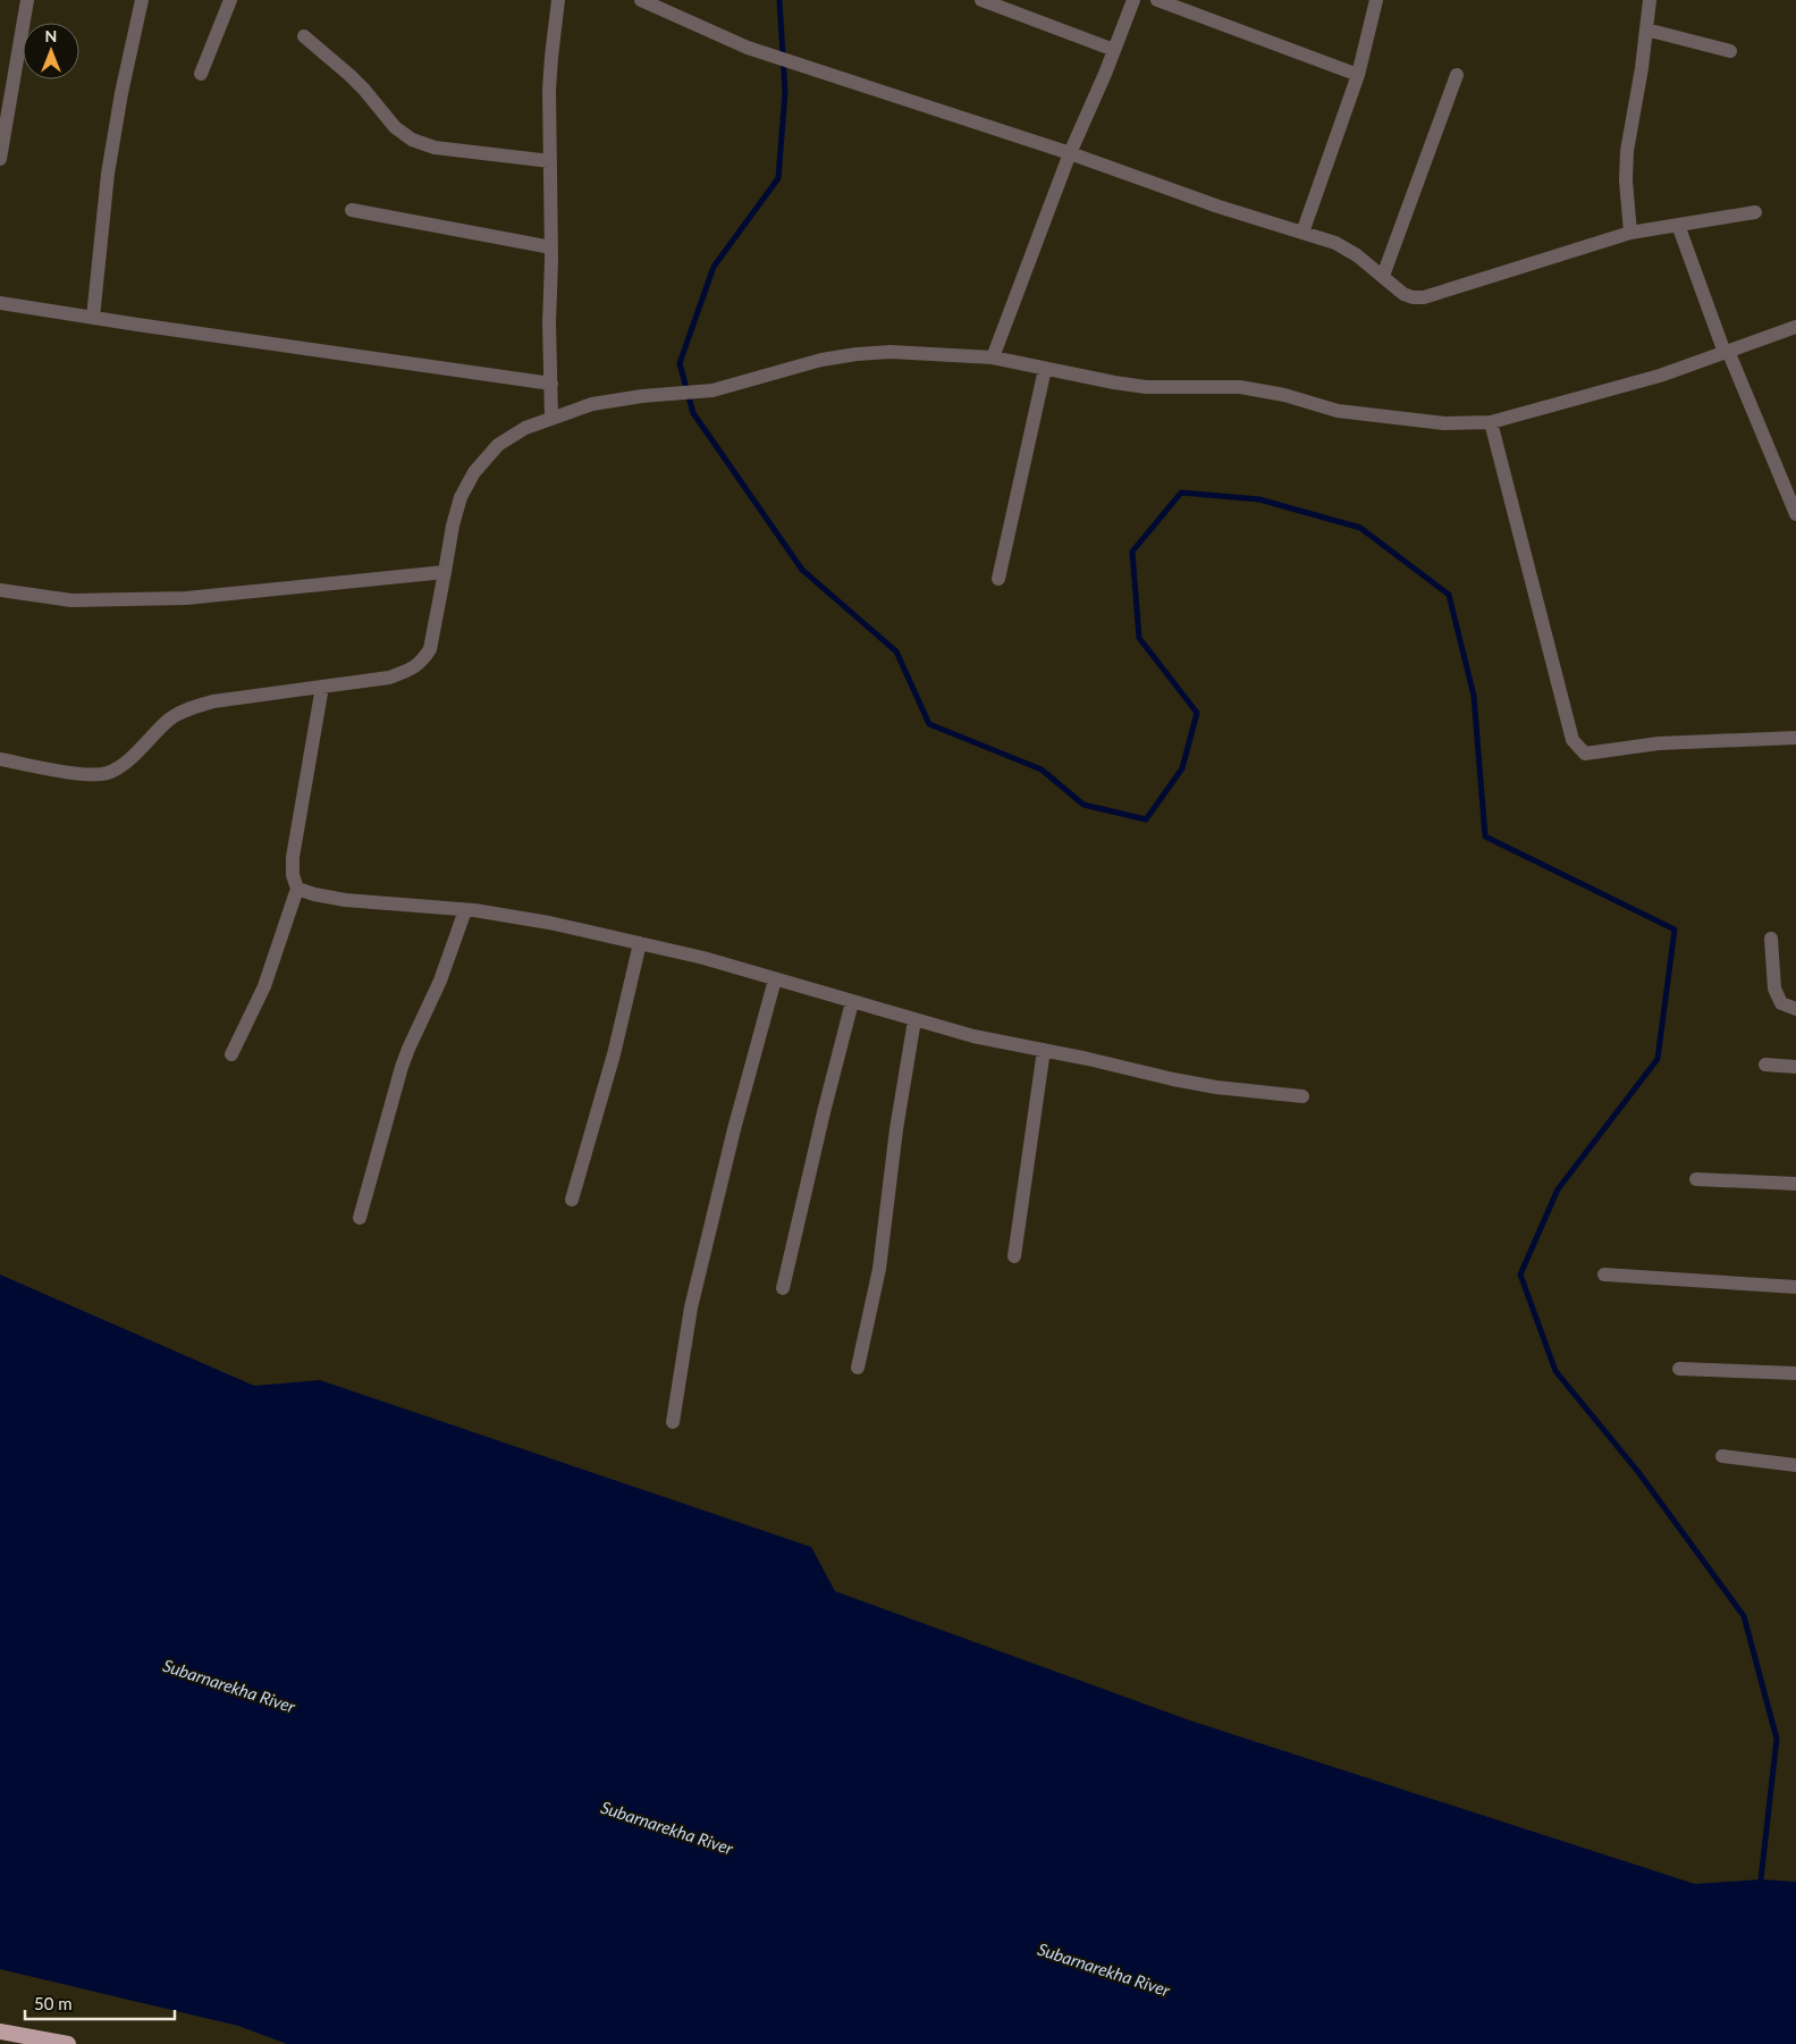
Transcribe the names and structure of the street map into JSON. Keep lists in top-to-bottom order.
{
  "water": ["Subarnarekha River"],
  "scale_bar": "50 m",
  "north": "top"
}
